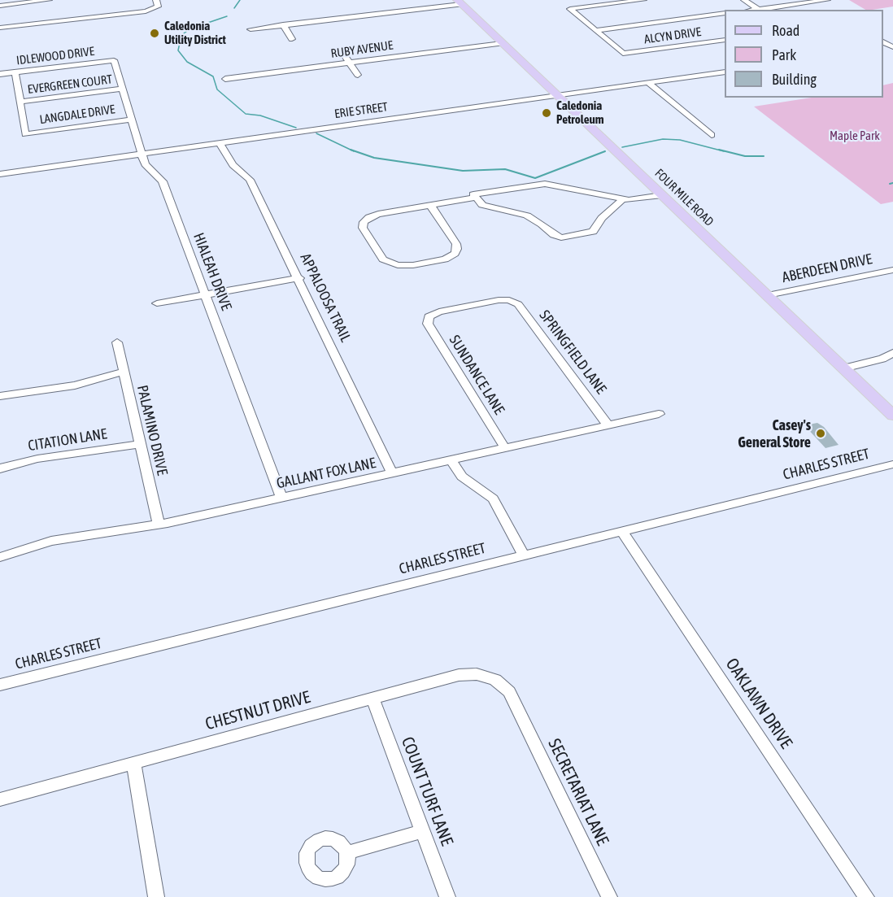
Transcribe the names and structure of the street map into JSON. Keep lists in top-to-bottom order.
{
  "streets": {
    "main road": ["FOUR MILE ROAD"],
    "street": [
      "ALCYN DRIVE",
      "RUBY AVENUE",
      "IDLEWOOD DRIVE",
      "EVERGREEN COURT",
      "ERIE STREET",
      "LANGDALE DRIVE",
      "ABERDEEN DRIVE",
      "HIALEAH DRIVE",
      "APPALOOSA TRAIL",
      "SPRINGFIELD LANE",
      "SUNDANCE LANE",
      "PALAMINO DRIVE",
      "CITATION LANE",
      "CHARLES STREET",
      "GALLANT FOX LANE",
      "OAKLAWN DRIVE",
      "CHESTNUT DRIVE",
      "COUNT TURF LANE",
      "SECRETARIAT LANE"
    ]
  },
  "crossings": [
    ["RUBY AVENUE", "FOUR MILE ROAD"],
    ["IDLEWOOD DRIVE", "HIALEAH DRIVE"],
    ["EVERGREEN COURT", "LANGDALE DRIVE"],
    ["EVERGREEN COURT", "HIALEAH DRIVE"],
    ["ERIE STREET", "FOUR MILE ROAD"],
    ["ERIE STREET", "HIALEAH DRIVE"],
    ["ERIE STREET", "APPALOOSA TRAIL"],
    ["LANGDALE DRIVE", "HIALEAH DRIVE"],
    ["FOUR MILE ROAD", "ABERDEEN DRIVE"],
    ["HIALEAH DRIVE", "GALLANT FOX LANE"],
    ["APPALOOSA TRAIL", "GALLANT FOX LANE"],
    ["SPRINGFIELD LANE", "SUNDANCE LANE"],
    ["SPRINGFIELD LANE", "GALLANT FOX LANE"],
    ["SUNDANCE LANE", "GALLANT FOX LANE"],
    ["PALAMINO DRIVE", "CITATION LANE"],
    ["PALAMINO DRIVE", "GALLANT FOX LANE"],
    ["CHARLES STREET", "OAKLAWN DRIVE"],
    ["CHESTNUT DRIVE", "COUNT TURF LANE"],
    ["CHESTNUT DRIVE", "SECRETARIAT LANE"]
  ],
  "parks": ["Maple Park"],
  "places": ["Caledonia Utility District", "Caledonia Petroleum", "Casey's General Store"],
  "legend": ["Road", "Park", "Building"]
}
